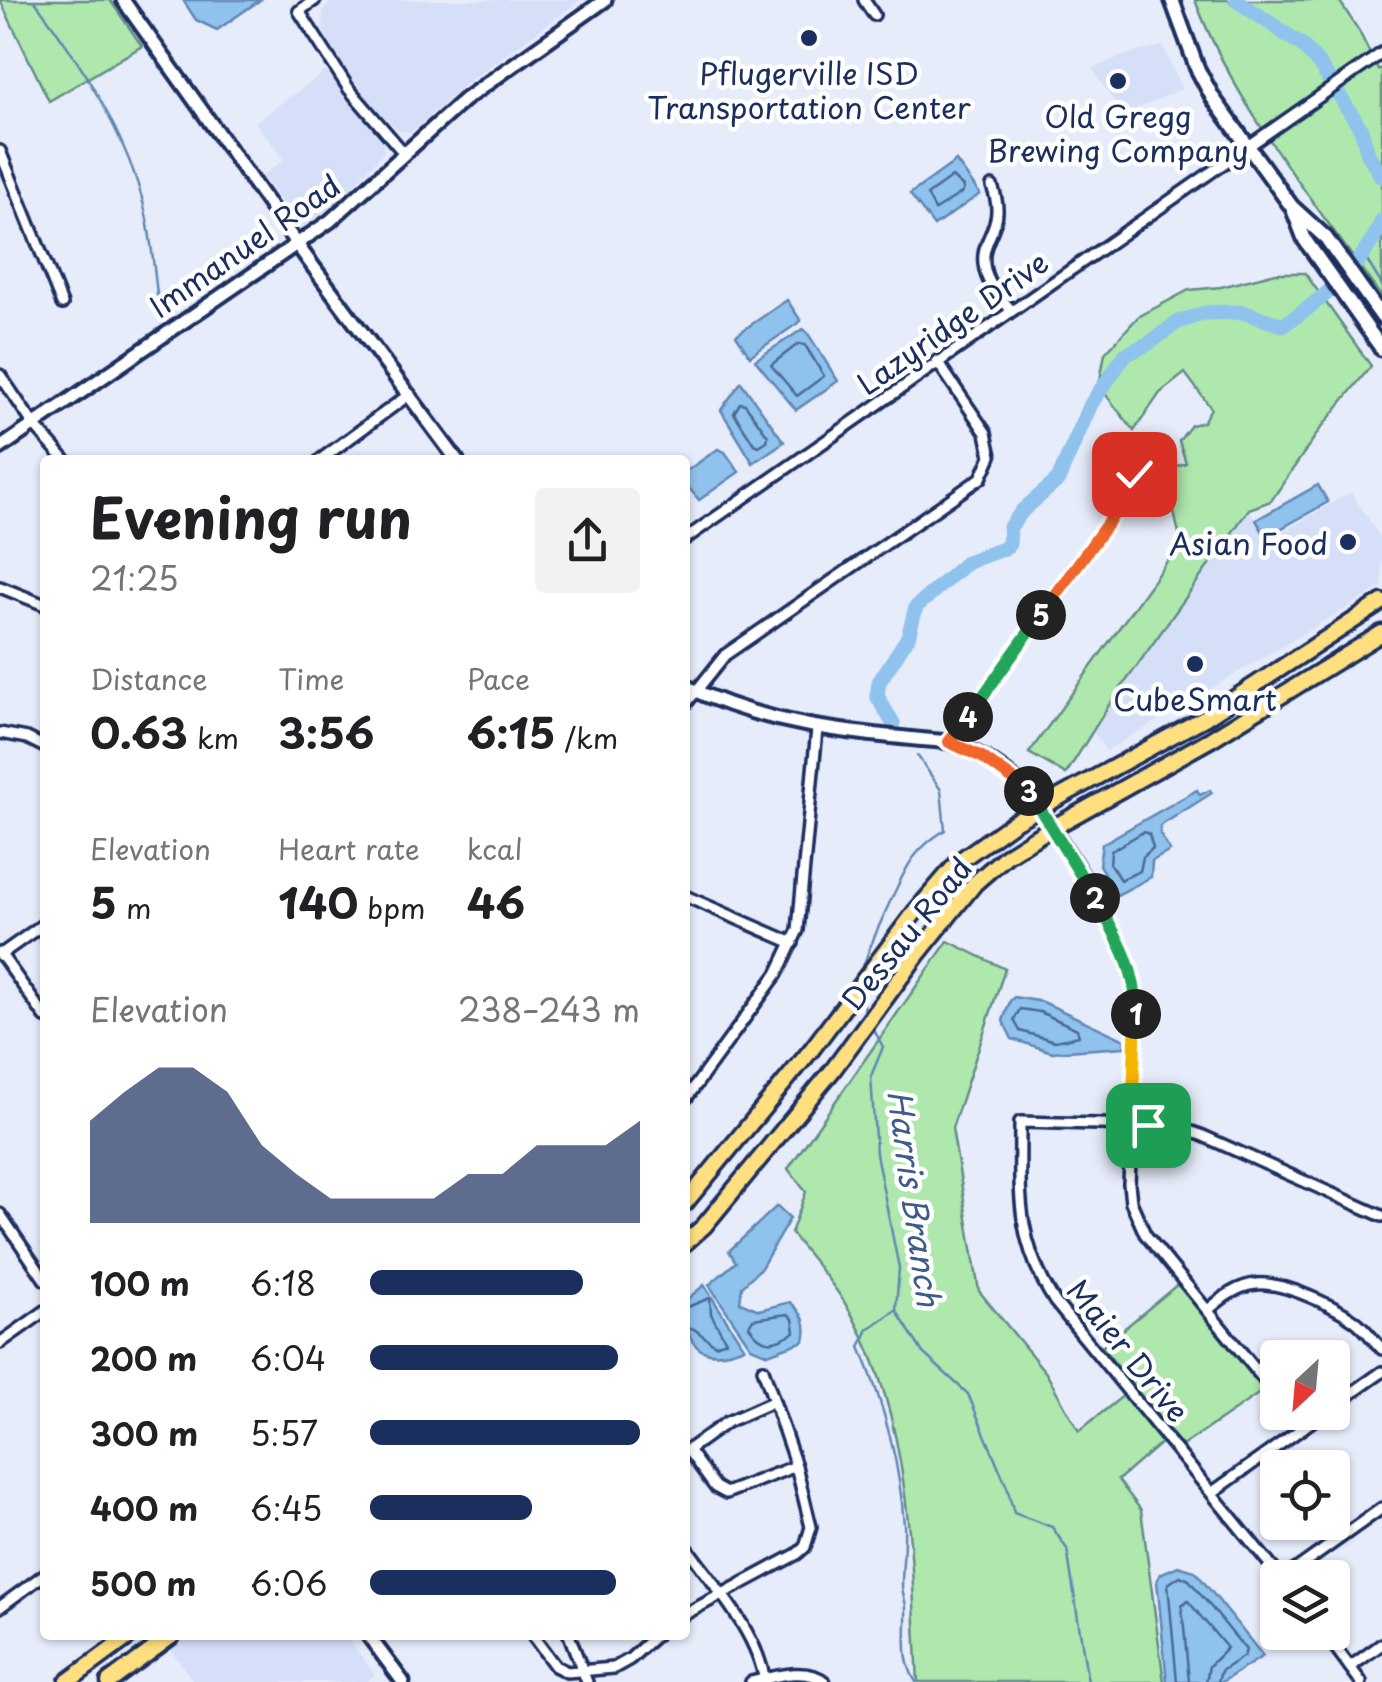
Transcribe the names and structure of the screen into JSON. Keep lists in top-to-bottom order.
{
  "streets": {
    "main road": ["Dessau Road"],
    "street": ["Immanuel Road", "Lazyridge Drive", "Maier Drive"]
  },
  "water": ["Harris Branch"],
  "places": [
    "Pflugerville ISD Transportation Center",
    "Old Gregg Brewing Company",
    "Asian Food",
    "CubeSmart"
  ],
  "north": "bottom left",
  "page": {
    "heading": ["Evening run", "21:25"],
    "pins": [
      "5",
      "4",
      "3",
      "2",
      "1"
    ],
    "stats": [
      ["Distance", "0.63 km"],
      ["Time", "3:56"],
      ["Pace", "6:15 /km"],
      ["Elevation", "5 m"],
      ["Heart rate", "140 bpm"],
      ["kcal", "46"]
    ],
    "chart": ["Elevation", "238–243 m"],
    "list": [
      {
        "name": "100 m",
        "note": "6:18"
      },
      {
        "name": "200 m",
        "note": "6:04"
      },
      {
        "name": "300 m",
        "note": "5:57"
      },
      {
        "name": "400 m",
        "note": "6:45"
      },
      {
        "name": "500 m",
        "note": "6:06"
      }
    ]
  }
}
